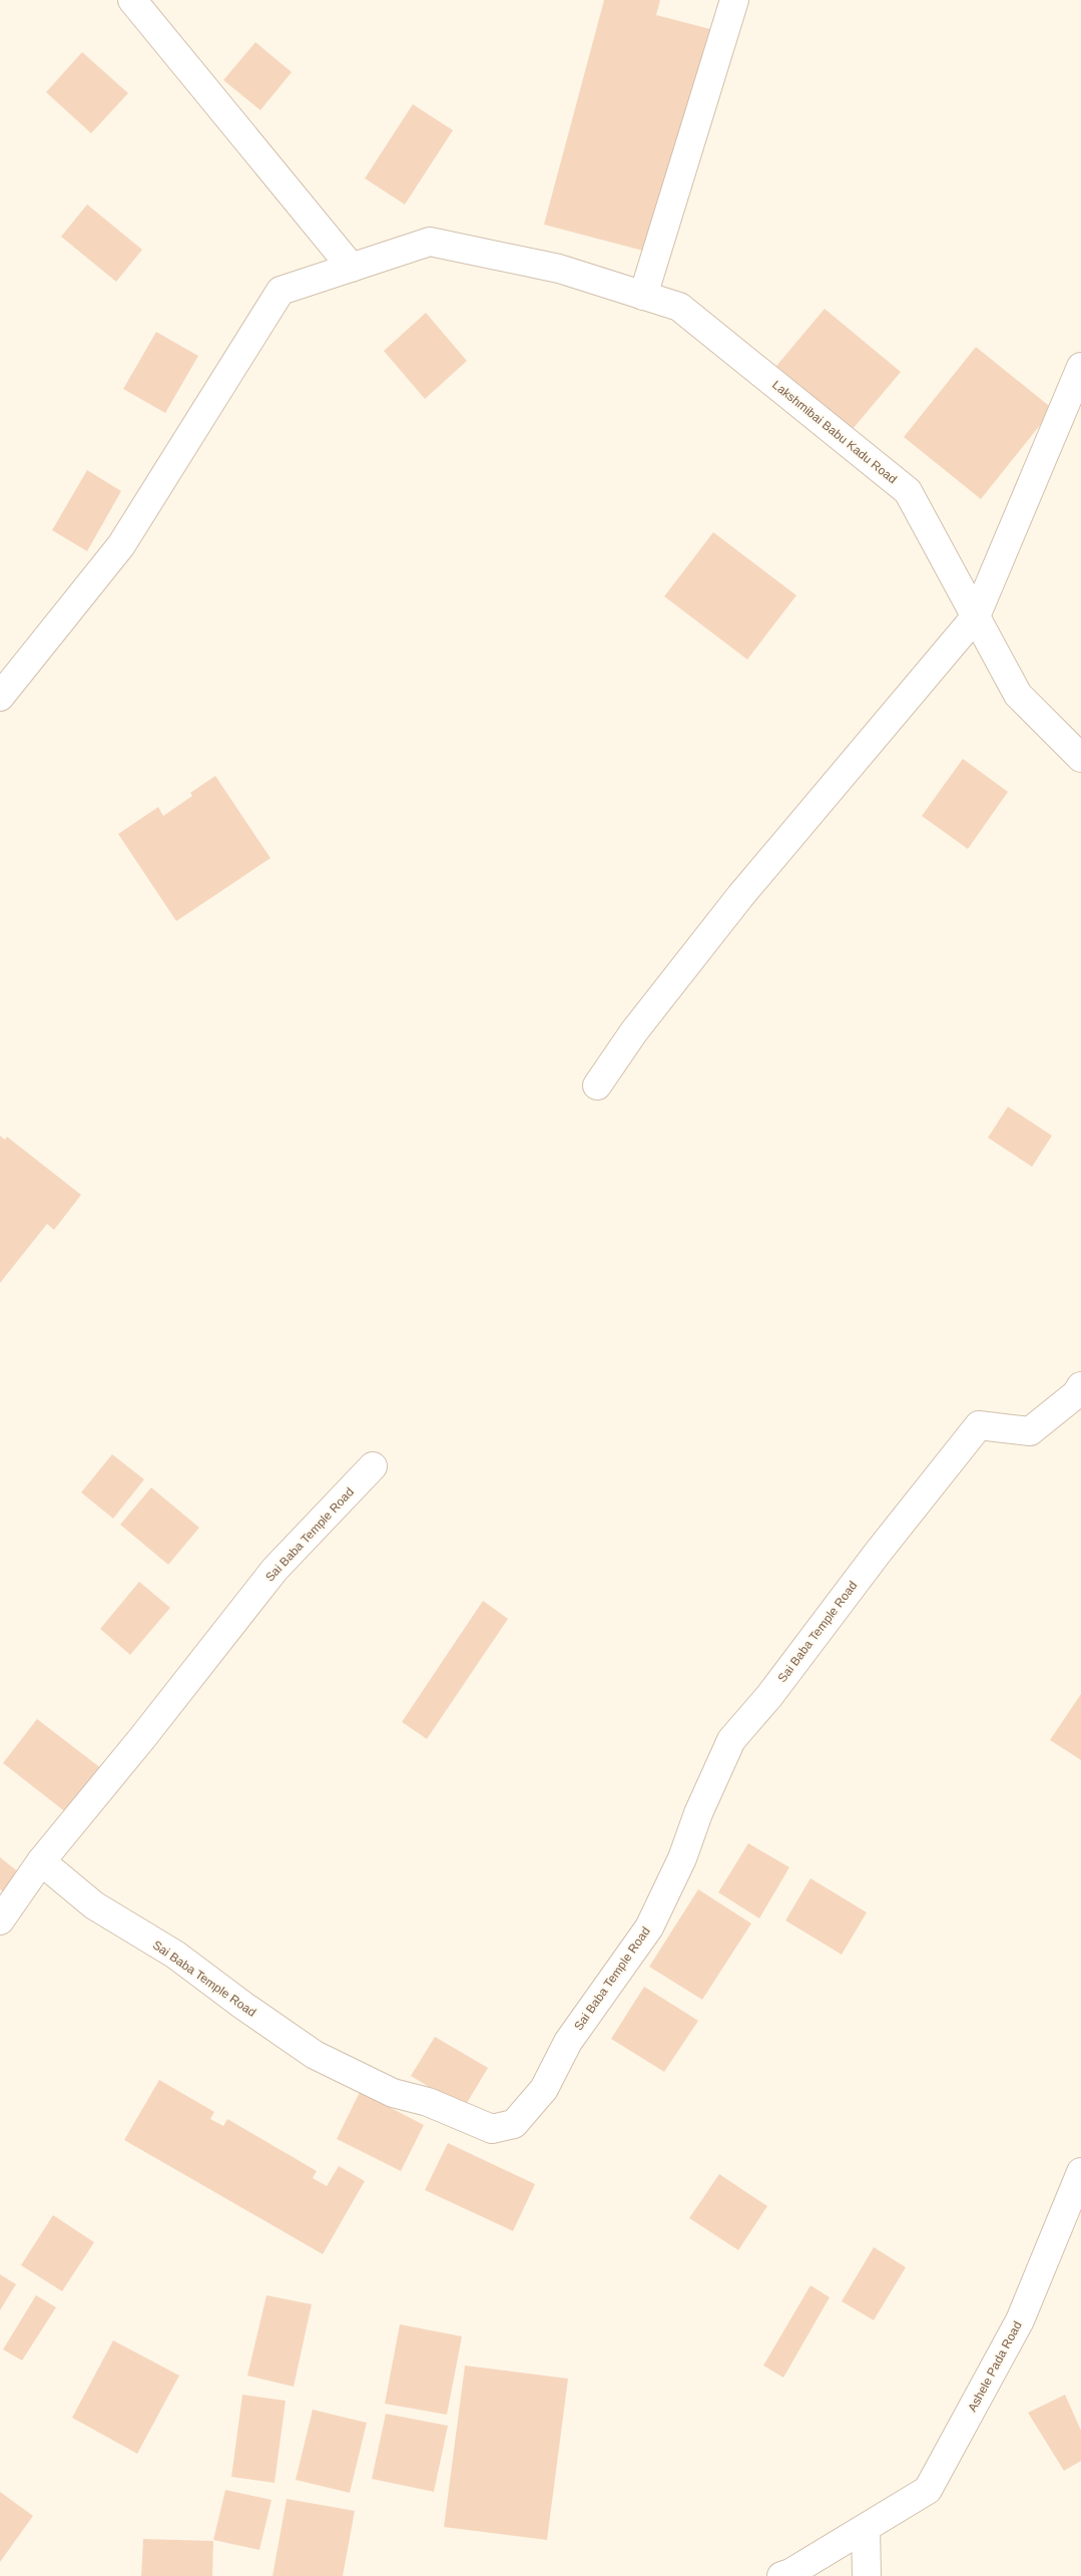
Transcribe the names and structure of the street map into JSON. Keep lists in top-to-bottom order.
{
  "streets": {
    "street": ["Lakshmibai Babu Kadu Road", "Sai Baba Temple Road", "Ashele Pada Road"]
  }
}
